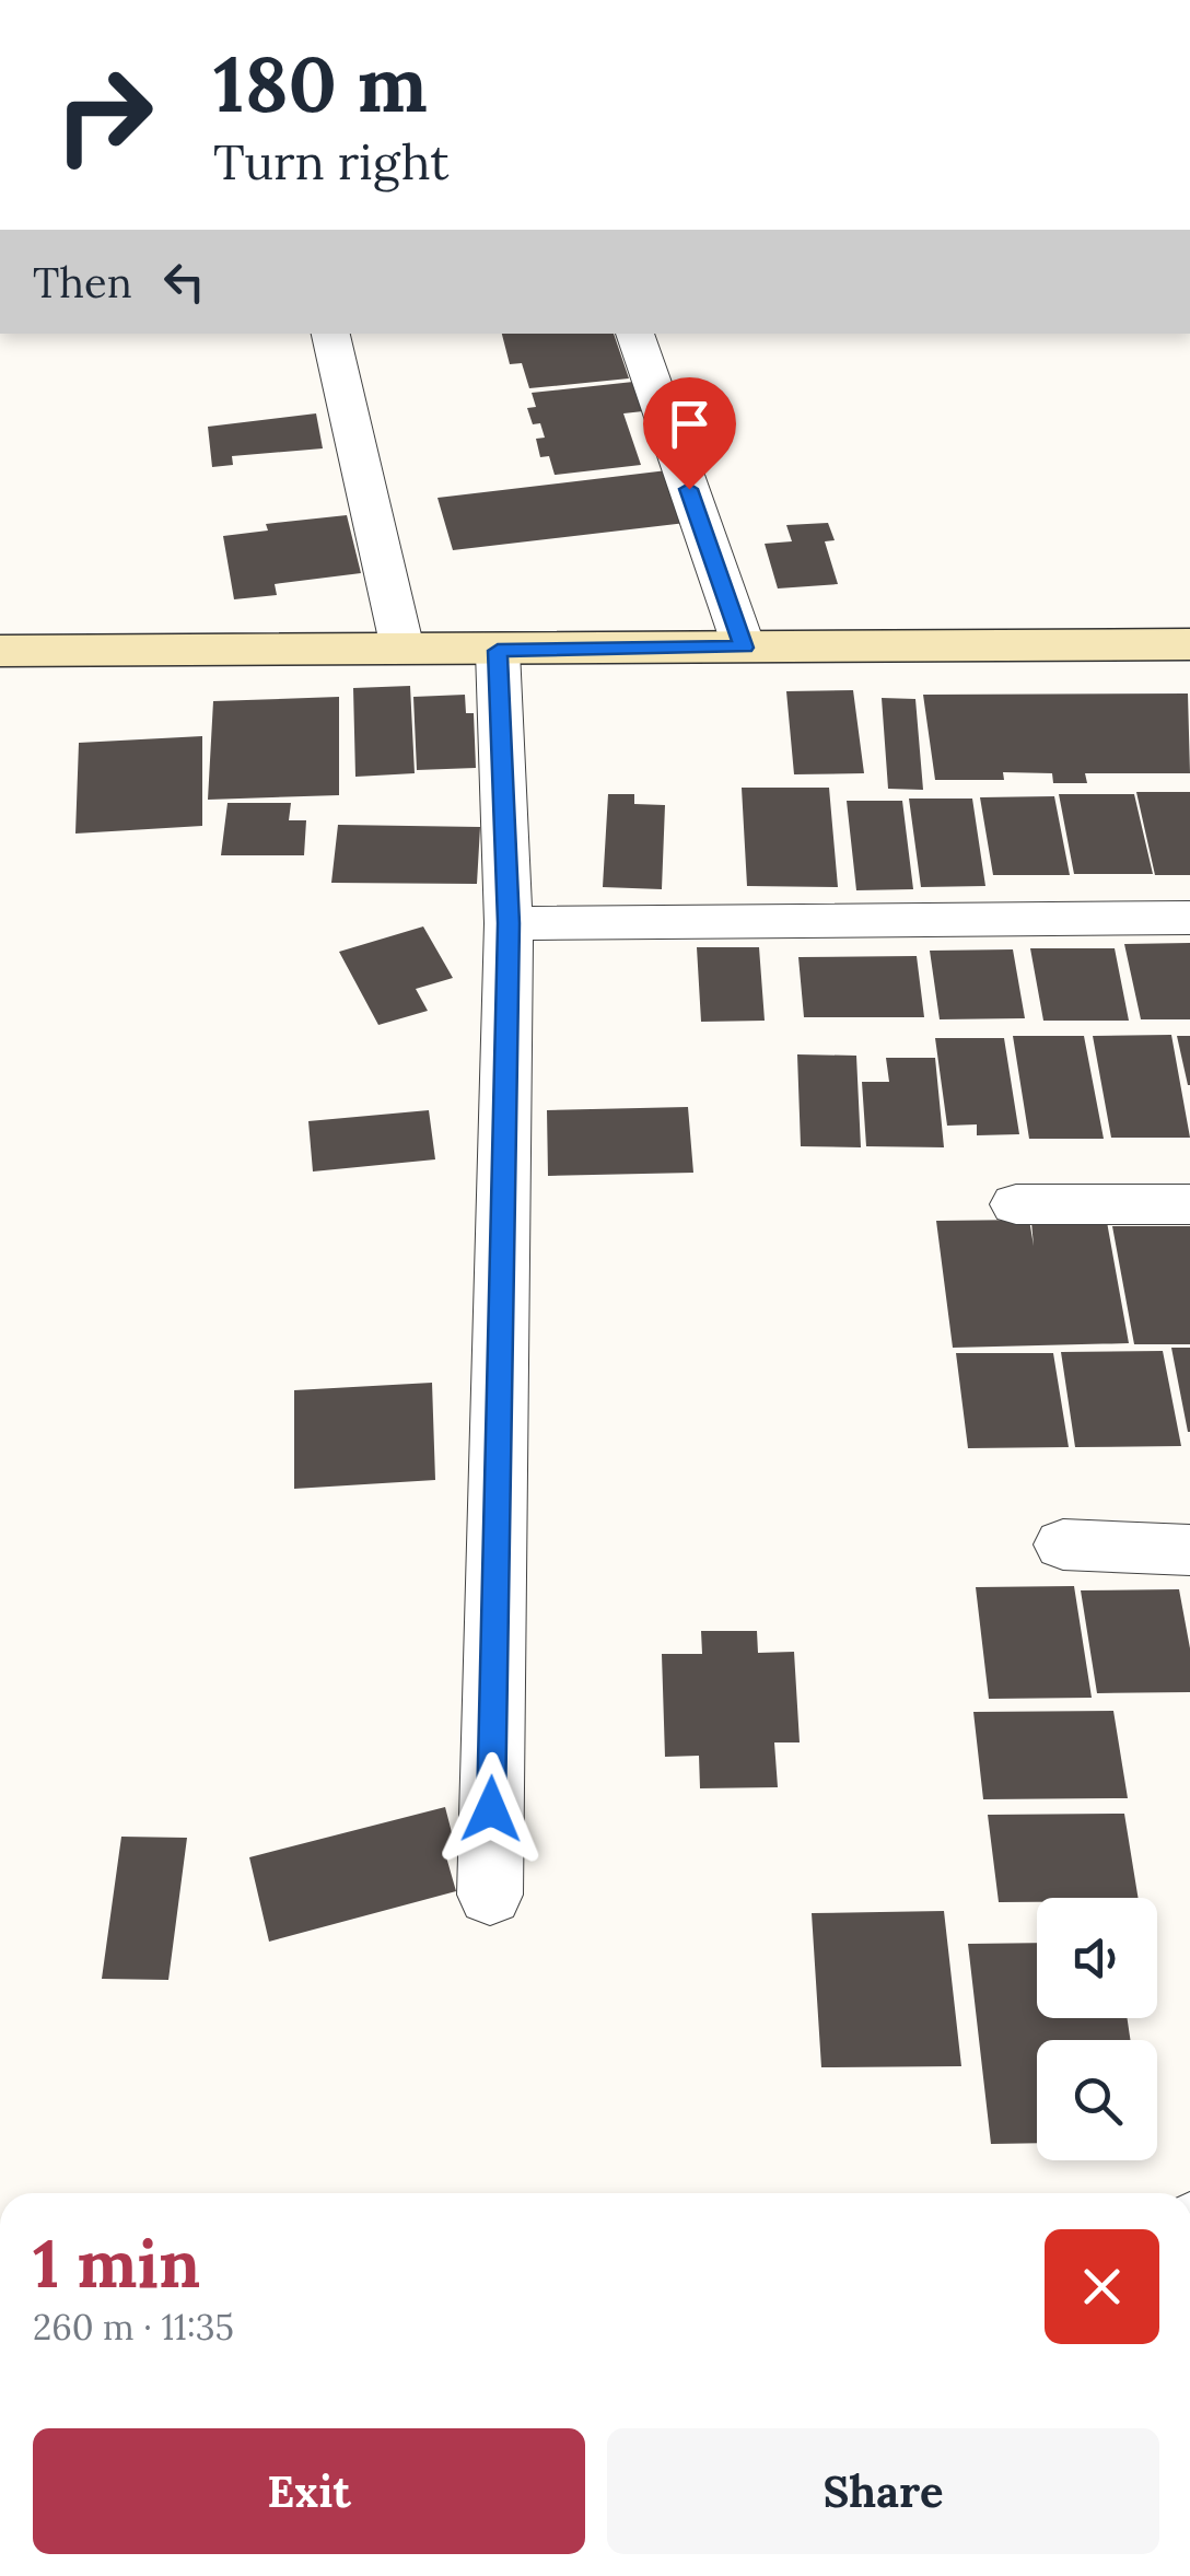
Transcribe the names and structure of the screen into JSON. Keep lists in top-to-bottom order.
{
  "page": {
    "turn": ["180 m", "Turn right"],
    "then": "Then",
    "heading": ["1 min", "260 m · 11:35"],
    "buttons": ["Exit", "Share"]
  }
}
